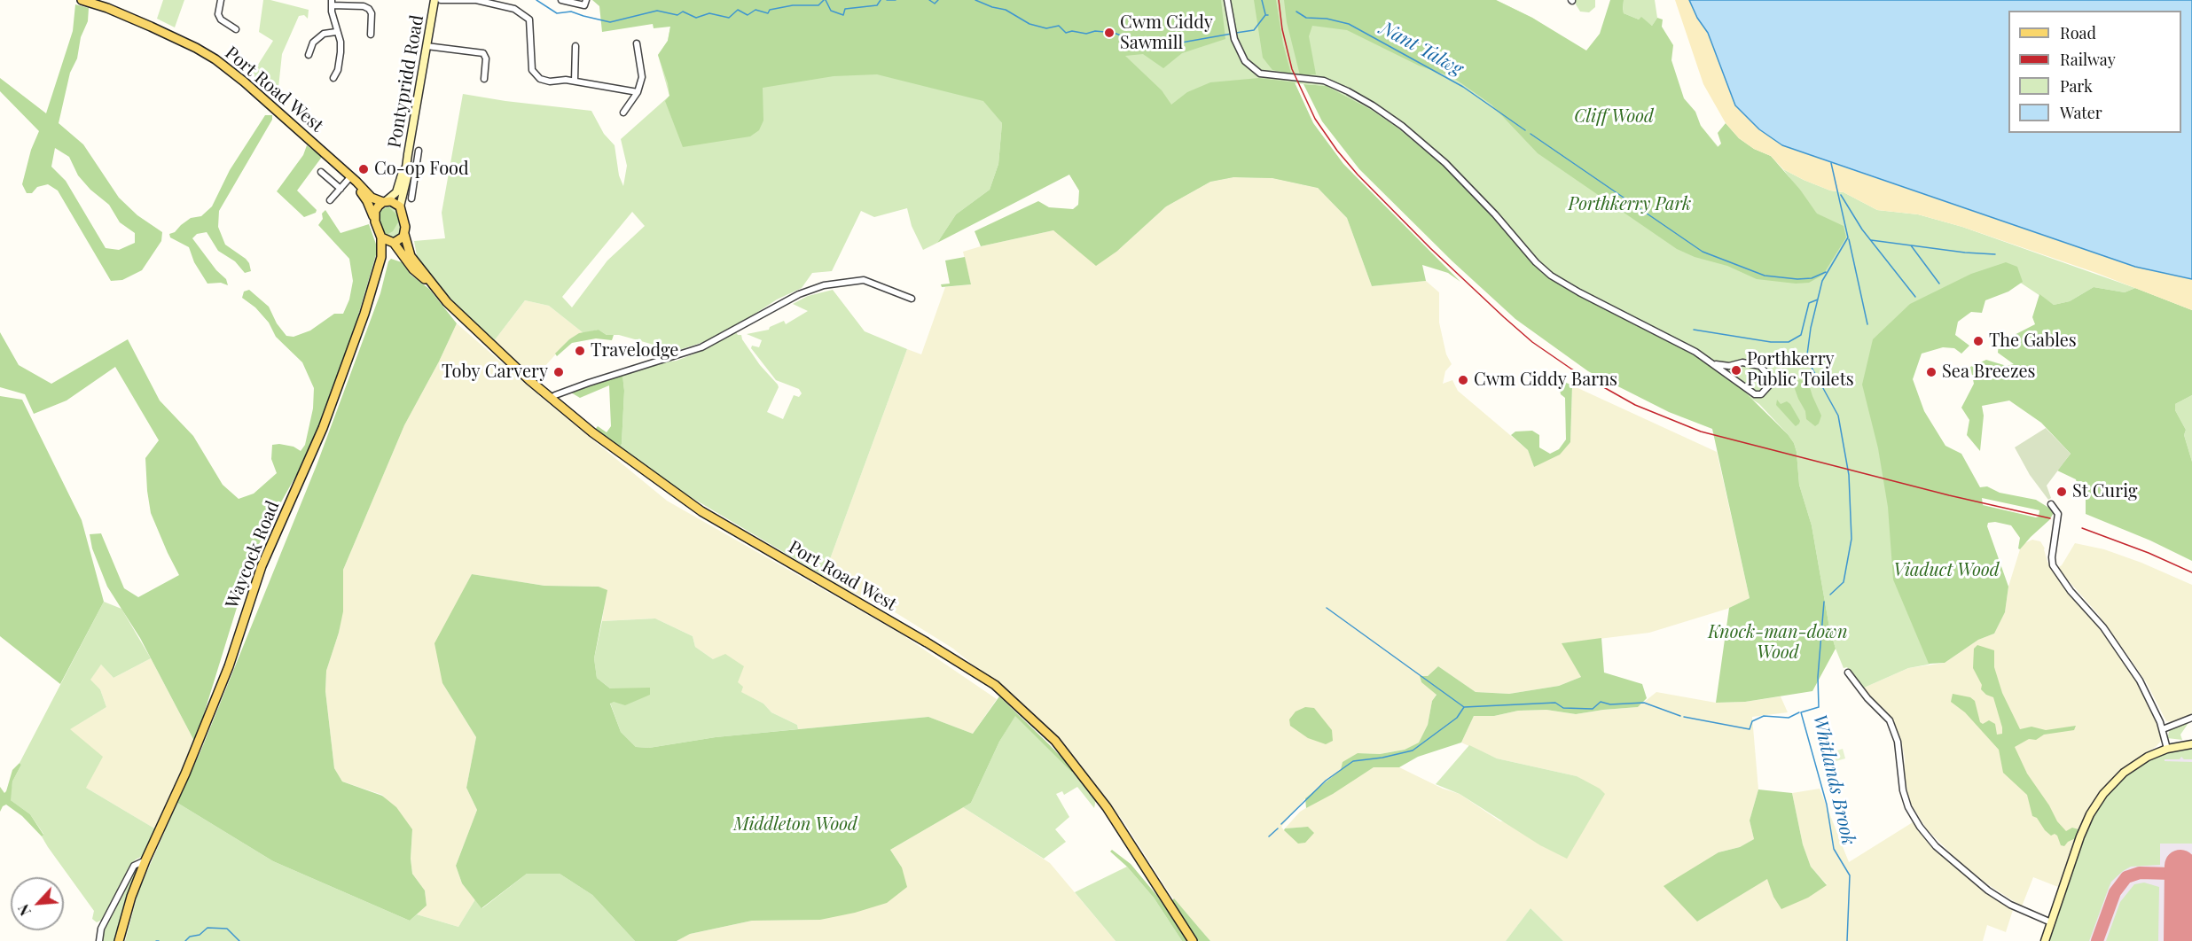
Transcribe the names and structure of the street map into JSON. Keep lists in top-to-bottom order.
{
  "streets": {
    "main road": ["Port Road West", "Waycock Road"],
    "street": ["Pontypridd Road"]
  },
  "crossings": [
    ["Pontypridd Road", "Port Road West"],
    ["Pontypridd Road", "Waycock Road"],
    ["Port Road West", "Waycock Road"]
  ],
  "water": ["Nant Talwg", "Whitlands Brook"],
  "parks": [
    "Cliff Wood",
    "Porthkerry Park",
    "Viaduct Wood",
    "Knock-man-down Wood",
    "Middleton Wood"
  ],
  "places": [
    "Cwm Ciddy Sawmill",
    "Co-op Food",
    "The Gables",
    "Travelodge",
    "Porthkerry Public Toilets",
    "Toby Carvery",
    "Sea Breezes",
    "Cwm Ciddy Barns",
    "St Curig"
  ],
  "legend": [
    "Road",
    "Railway",
    "Park",
    "Water"
  ],
  "north": "bottom left"
}
